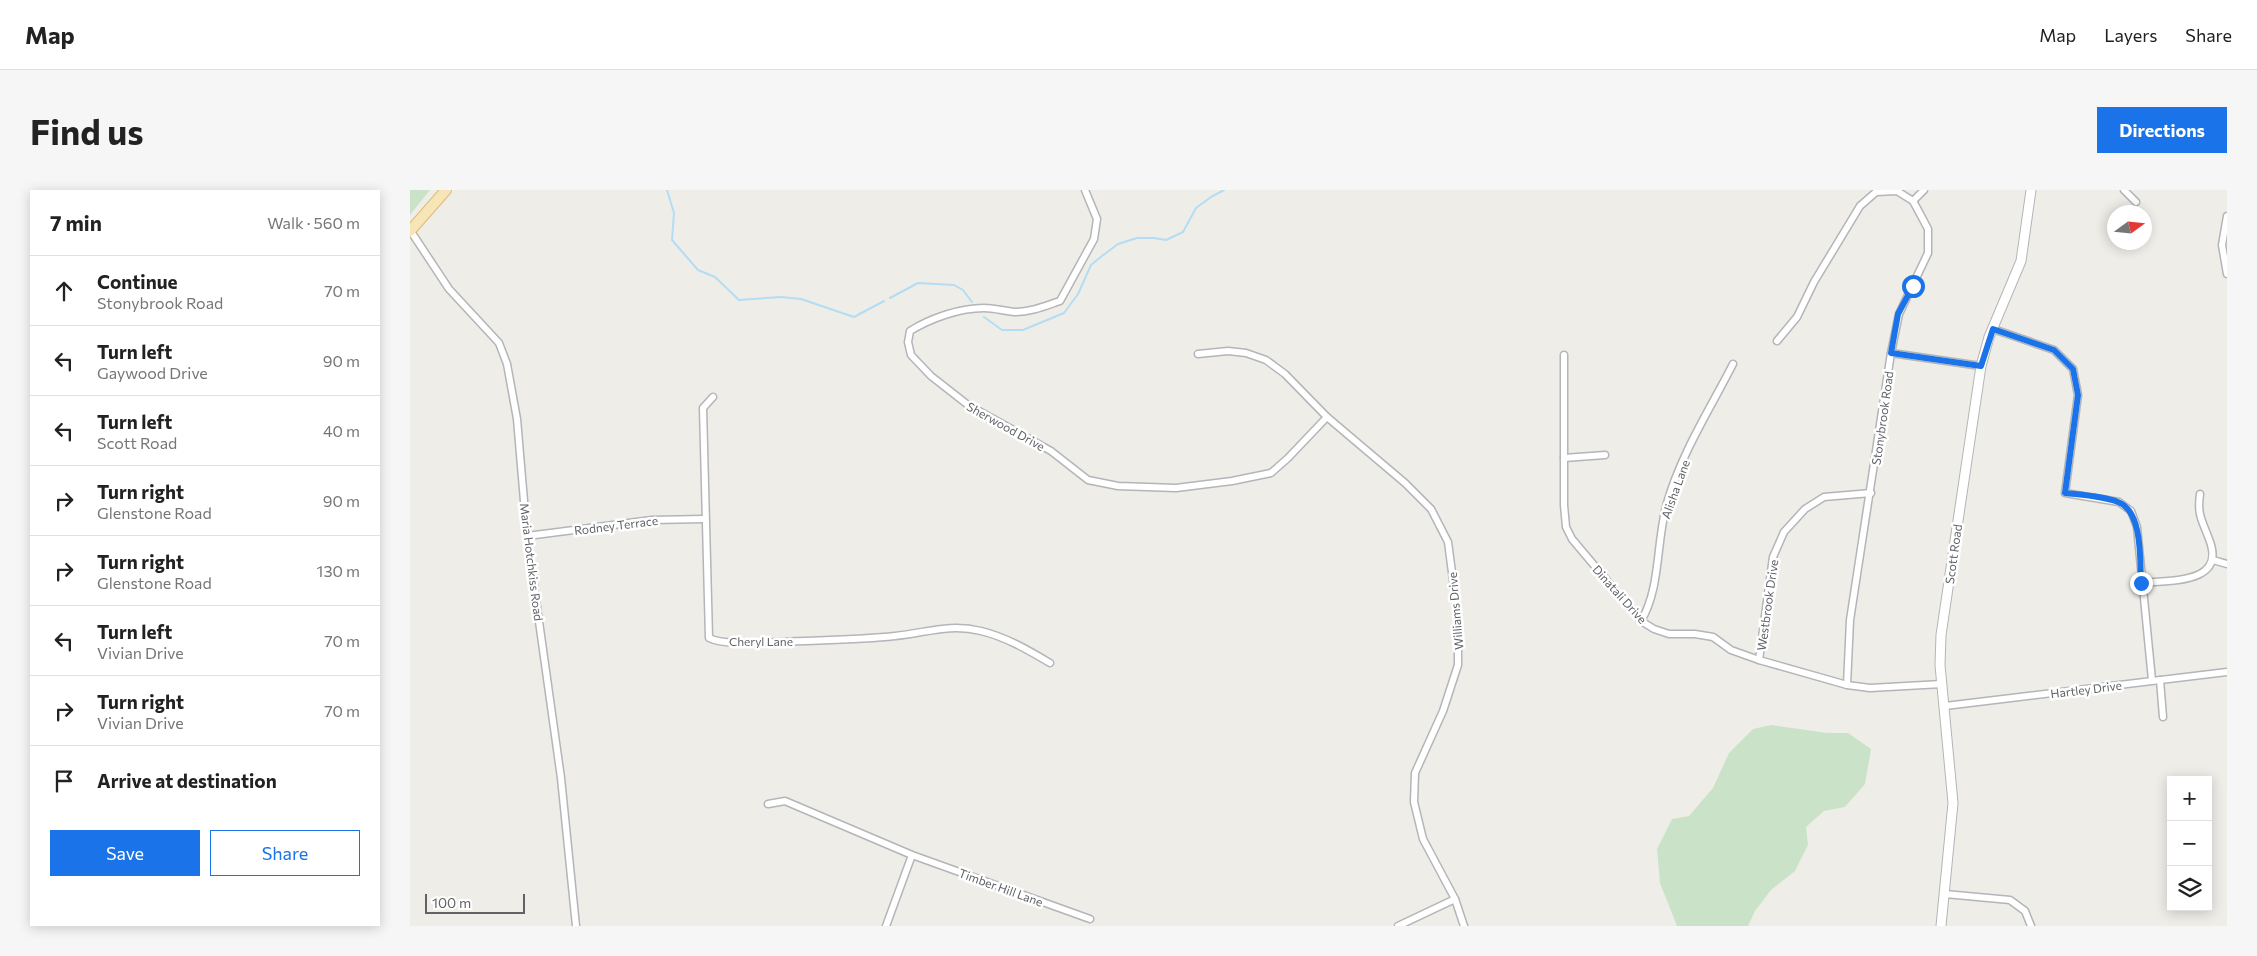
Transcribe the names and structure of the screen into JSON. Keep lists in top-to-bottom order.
{
  "streets": {
    "main road": ["Scott Road"],
    "street": [
      "Stonybrook Road",
      "Sherwood Drive",
      "Alisha Lane",
      "Rodney Terrace",
      "Maria Hotchkiss Road",
      "Dinatali Drive",
      "Westbrook Drive",
      "Williams Drive",
      "Cheryl Lane",
      "Hartley Drive",
      "Timber Hill Lane"
    ]
  },
  "crossings": [
    ["Stonybrook Road", "Dinatali Drive"],
    ["Stonybrook Road", "Westbrook Drive"],
    ["Sherwood Drive", "Williams Drive"],
    ["Alisha Lane", "Dinatali Drive"],
    ["Rodney Terrace", "Maria Hotchkiss Road"],
    ["Rodney Terrace", "Cheryl Lane"],
    ["Scott Road", "Dinatali Drive"],
    ["Scott Road", "Hartley Drive"],
    ["Dinatali Drive", "Westbrook Drive"]
  ],
  "scale_bar": "100 m",
  "north": "right",
  "page": {
    "header": "Map",
    "nav": ["Map", "Layers", "Share"],
    "buttons": [
      "Directions",
      ["Save", "Share"]
    ],
    "title": "Find us",
    "heading": ["7 min", "Walk · 560 m"],
    "list": [
      ["Continue", "Stonybrook Road", "70 m"],
      ["Turn left", "Gaywood Drive", "90 m"],
      ["Turn left", "Scott Road", "40 m"],
      ["Turn right", "Glenstone Road", "90 m"],
      ["Turn right", "Glenstone Road", "130 m"],
      ["Turn left", "Vivian Drive", "70 m"],
      ["Turn right", "Vivian Drive", "70 m"],
      "Arrive at destination"
    ],
    "map_buttons": ["+", "−"],
    "scale": "100 m"
  }
}
